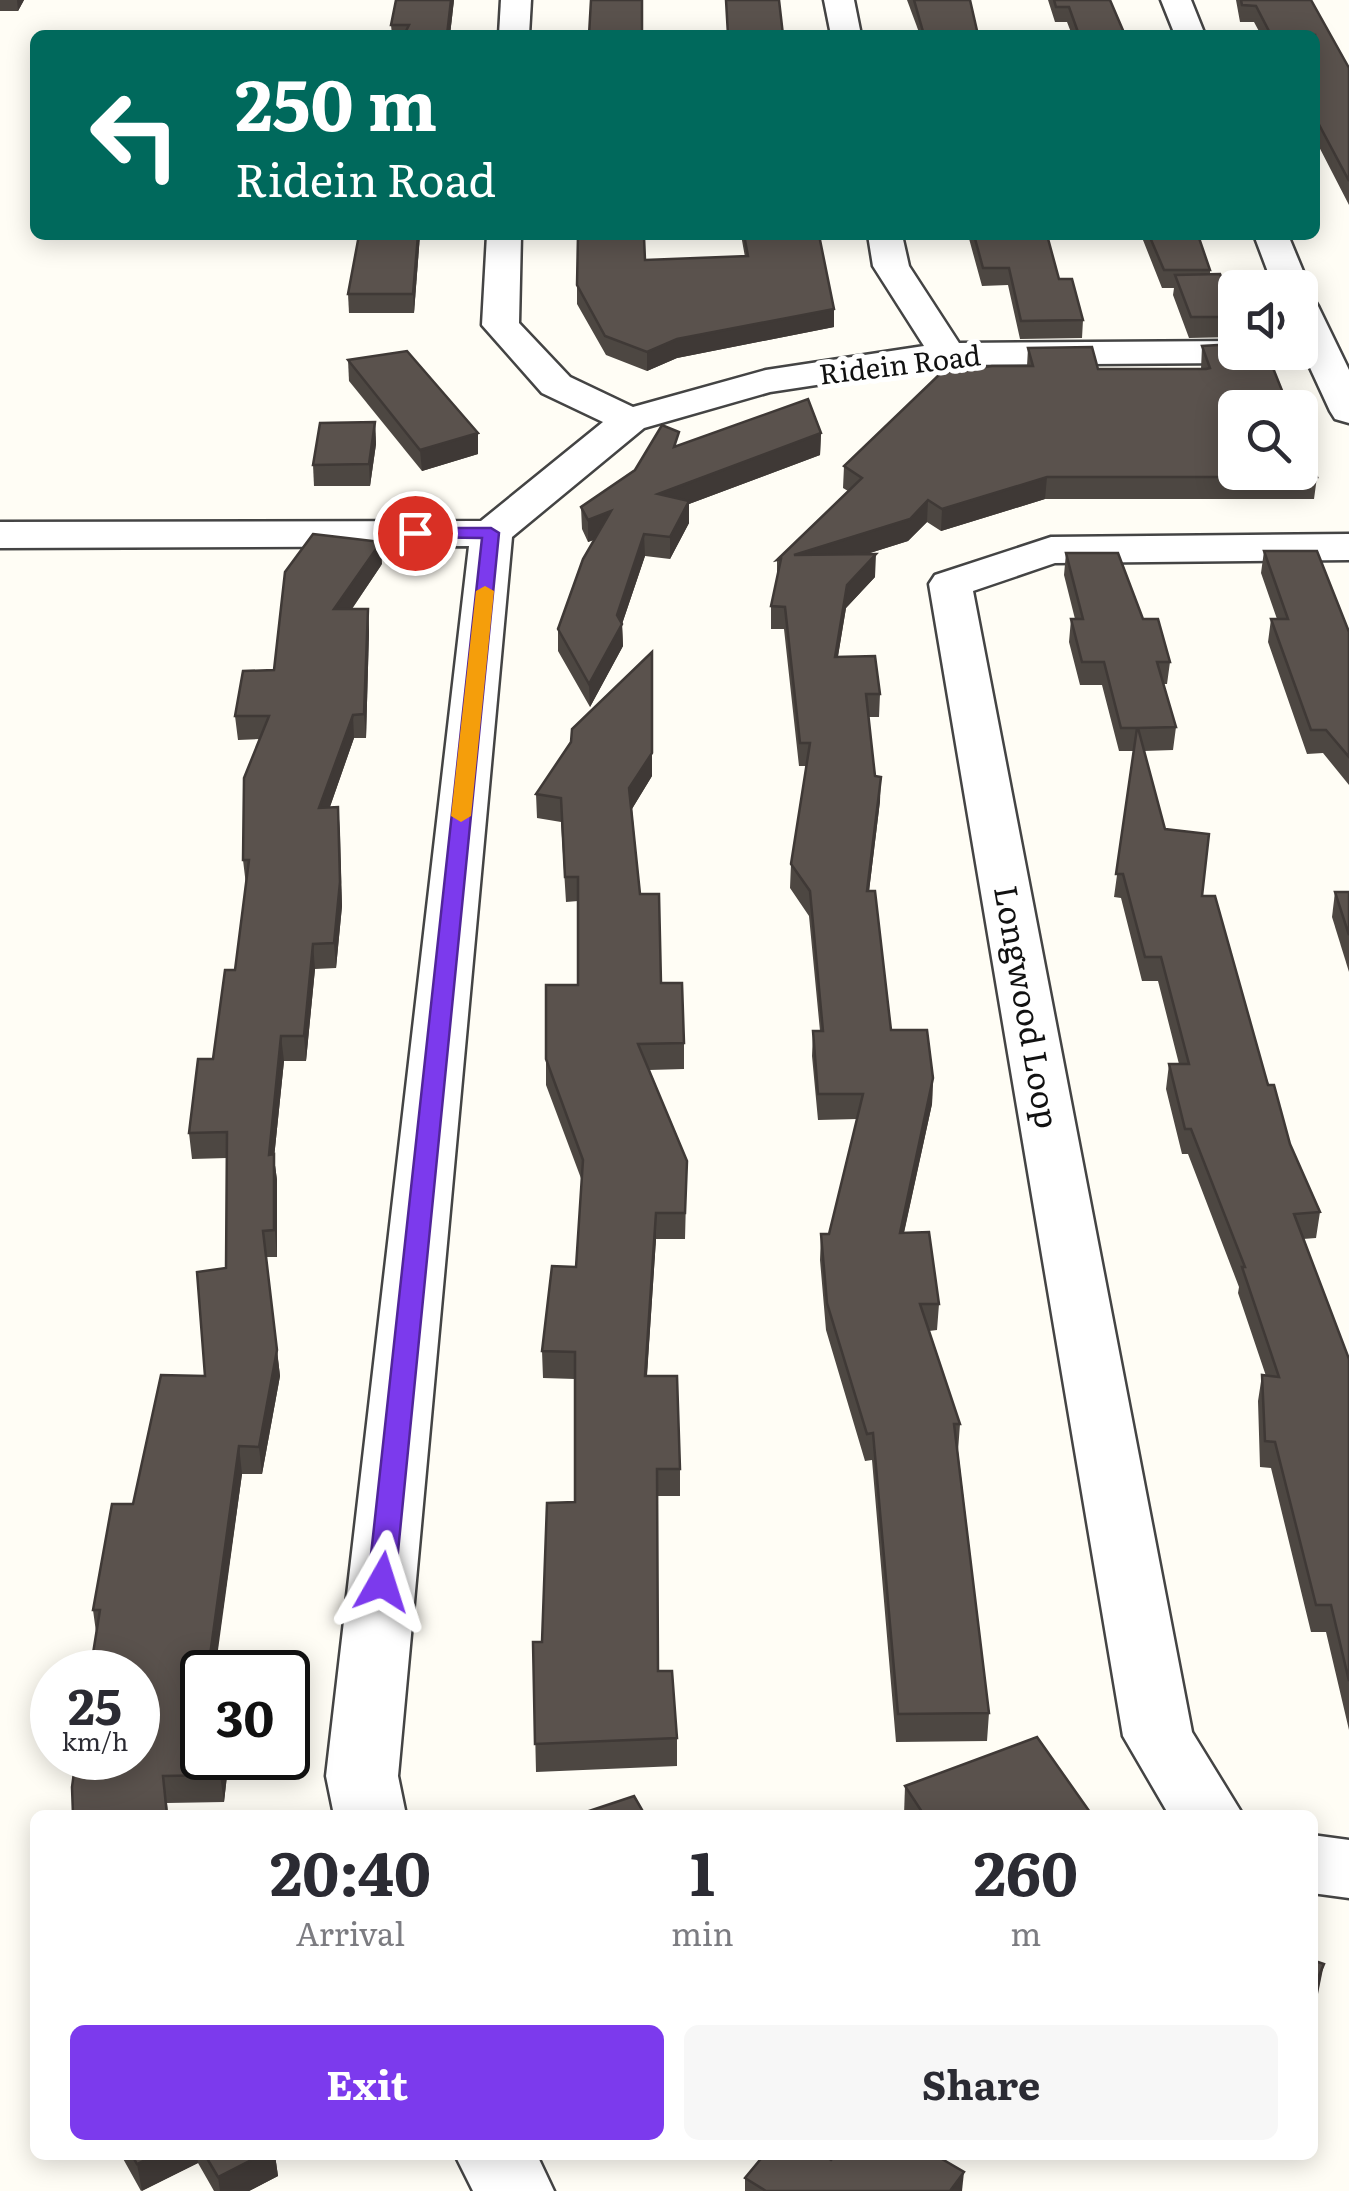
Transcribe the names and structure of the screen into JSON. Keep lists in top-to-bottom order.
{
  "streets": {
    "street": ["Ridein Road", "Longwood Loop"]
  },
  "page": {
    "turn": ["250 m", "Ridein Road"],
    "speed": "25 km/h",
    "limit": "30",
    "eta": [
      "20:40",
      "Arrival",
      "1",
      "min",
      "260",
      "m"
    ],
    "buttons": ["Exit", "Share"]
  }
}
